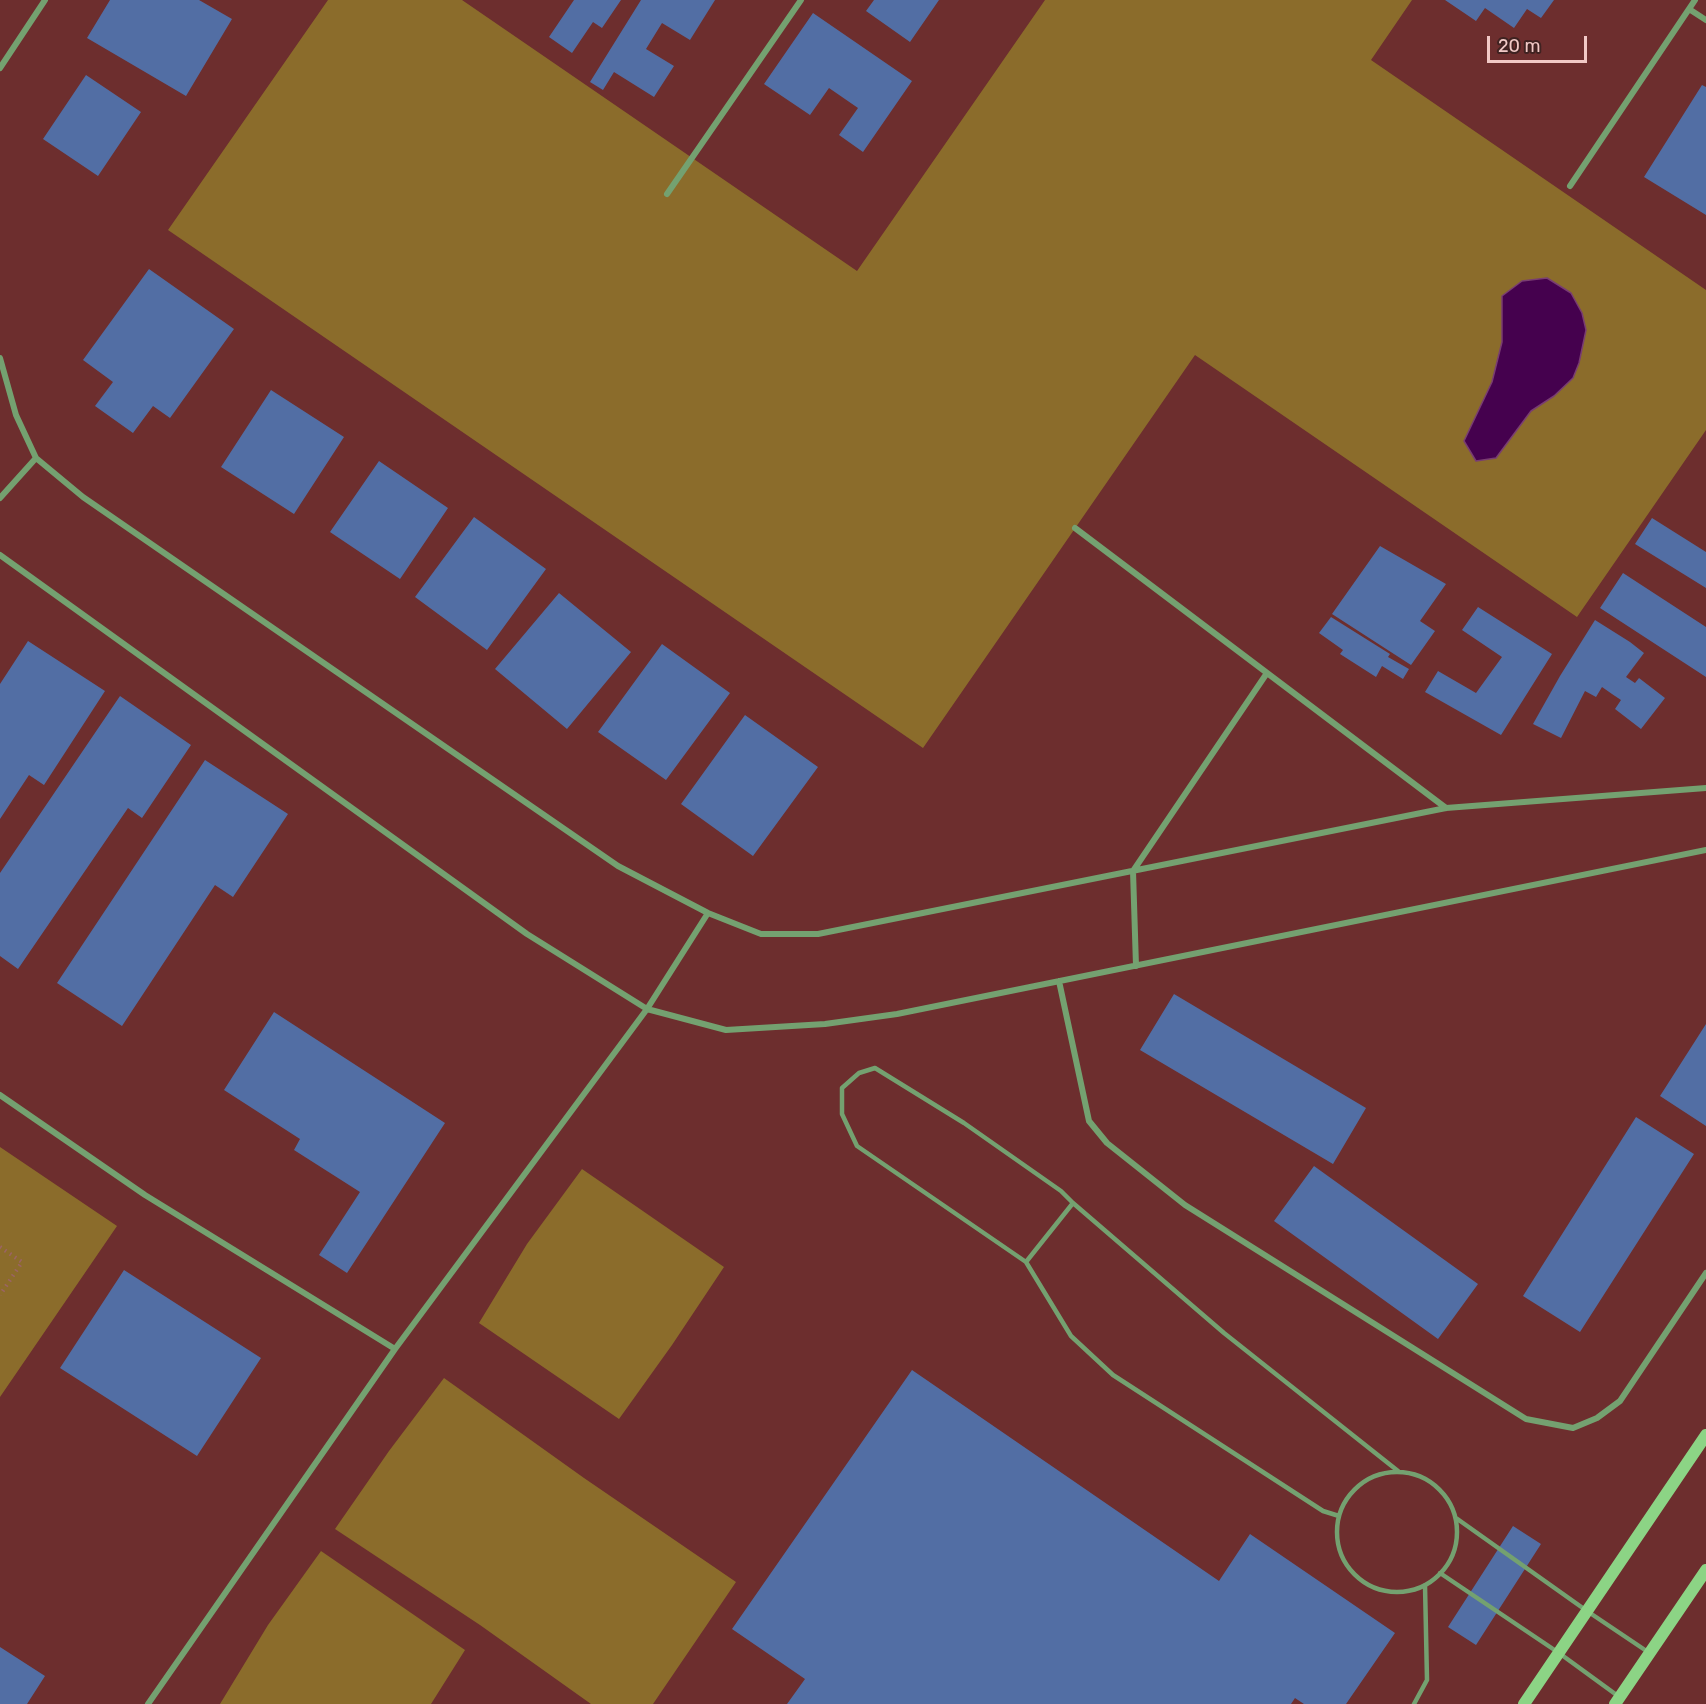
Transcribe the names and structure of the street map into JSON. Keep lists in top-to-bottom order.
{
  "scale_bar": "20 m"
}
